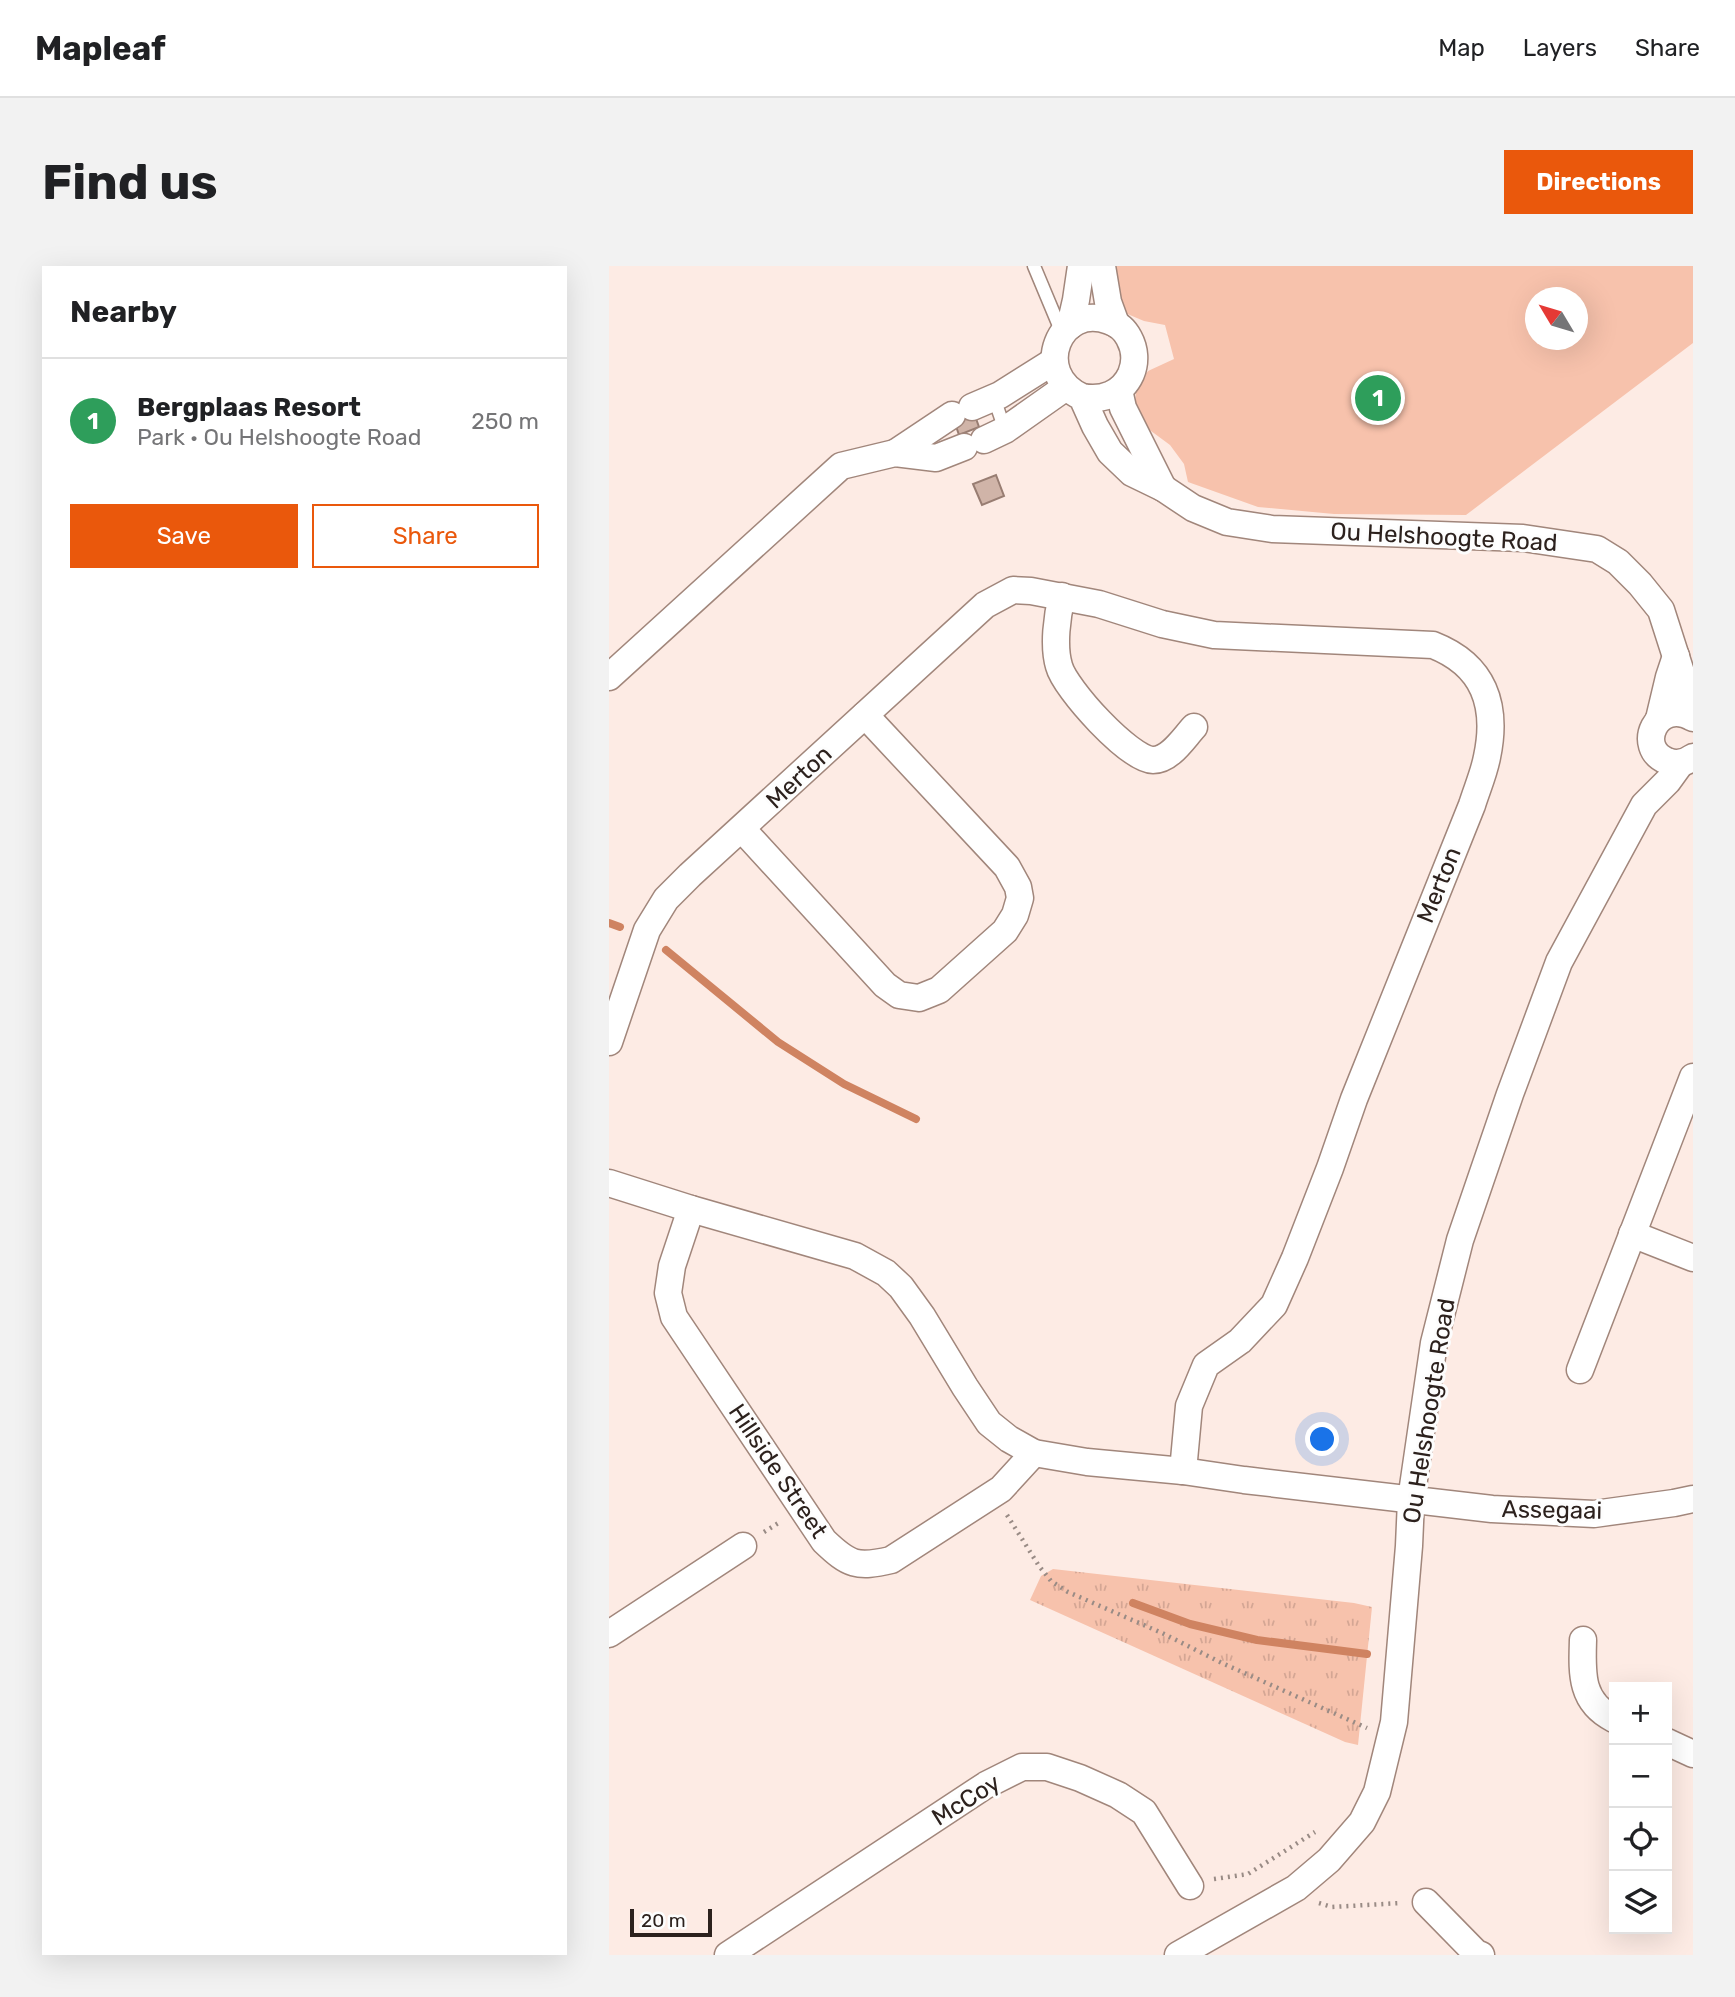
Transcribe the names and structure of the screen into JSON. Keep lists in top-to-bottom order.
{
  "streets": {
    "street": [
      "Ou Helshoogte Road",
      "Merton",
      "Hillside Street",
      "Assegaai",
      "McCoy"
    ]
  },
  "crossings": [
    ["Ou Helshoogte Road", "Assegaai"]
  ],
  "scale_bar": "20 m",
  "north": "top left",
  "page": {
    "header": "Mapleaf",
    "nav": ["Map", "Layers", "Share"],
    "buttons": [
      "Directions",
      ["Save", "Share"]
    ],
    "title": "Find us",
    "heading": "Nearby",
    "list": [
      {
        "mark": "1",
        "name": "Bergplaas Resort",
        "note": "Park · Ou Helshoogte Road",
        "value": "250 m"
      }
    ],
    "pins": "1",
    "map_buttons": ["+", "−"],
    "scale": "20 m"
  }
}
